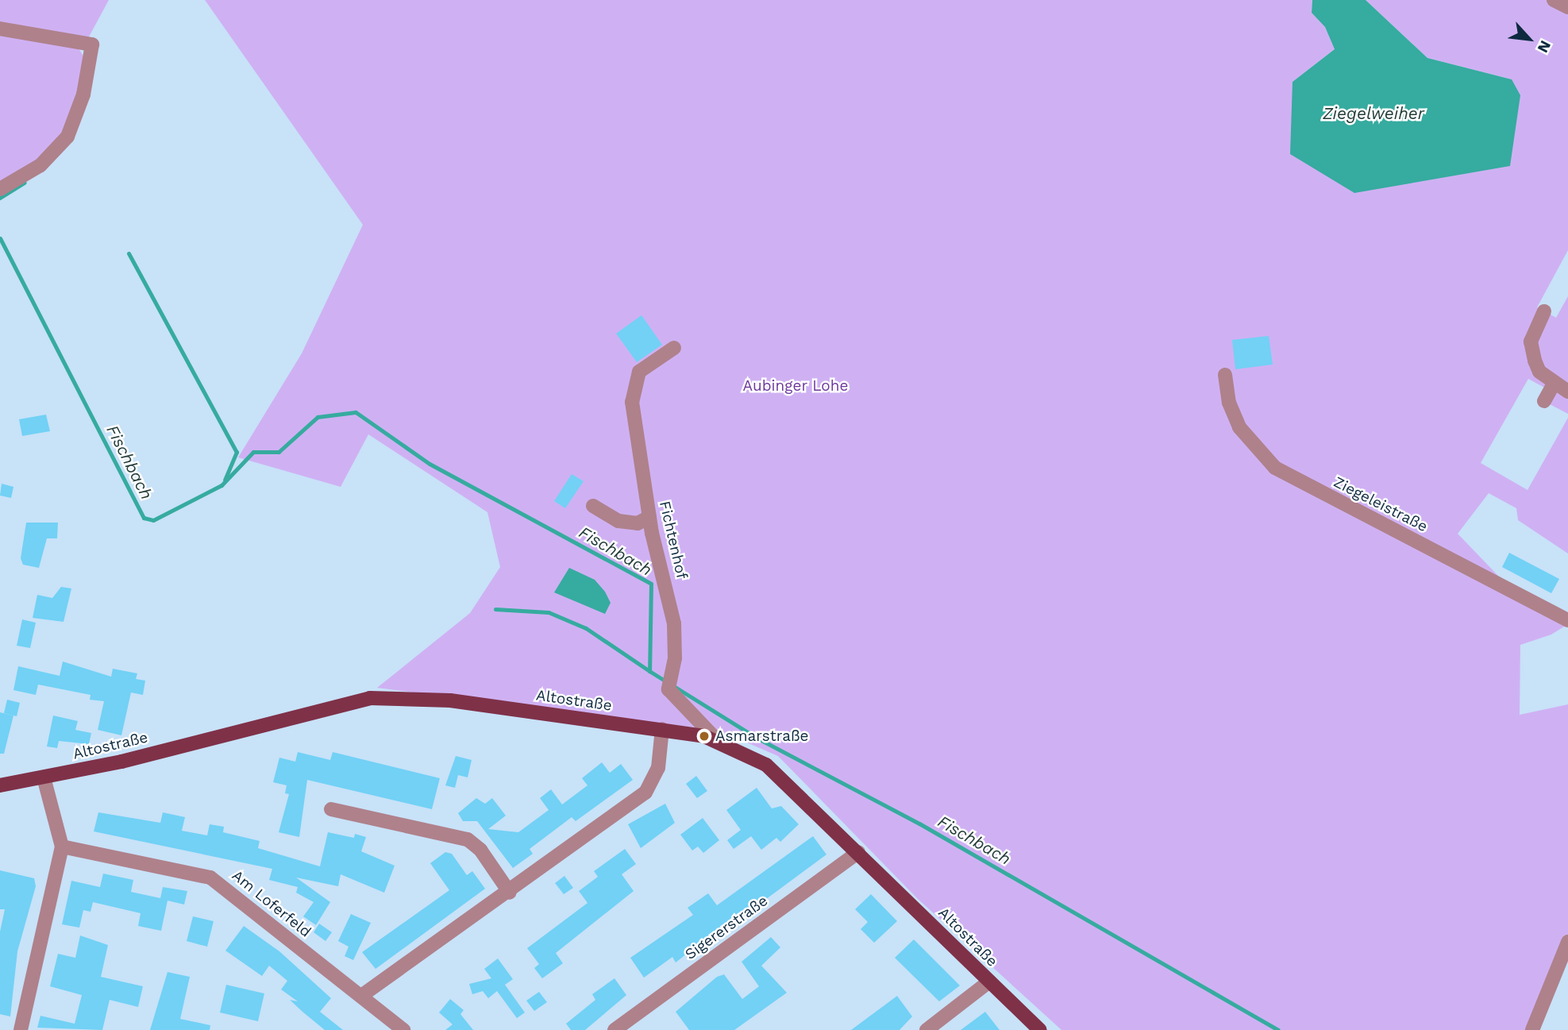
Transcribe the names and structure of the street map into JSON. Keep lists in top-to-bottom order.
{
  "streets": {
    "main road": ["Altostraße"],
    "street": [
      "Ziegeleistraße",
      "Fichtenhof",
      "Am Loferfeld",
      "Sigererstraße"
    ]
  },
  "crossings": [
    ["Fichtenhof", "Altostraße"],
    ["Altostraße", "Sigererstraße"]
  ],
  "water": ["Ziegelweiher", "Fischbach"],
  "parks": ["Aubinger Lohe"],
  "places": ["Asmarstraße"],
  "north": "bottom right"
}
